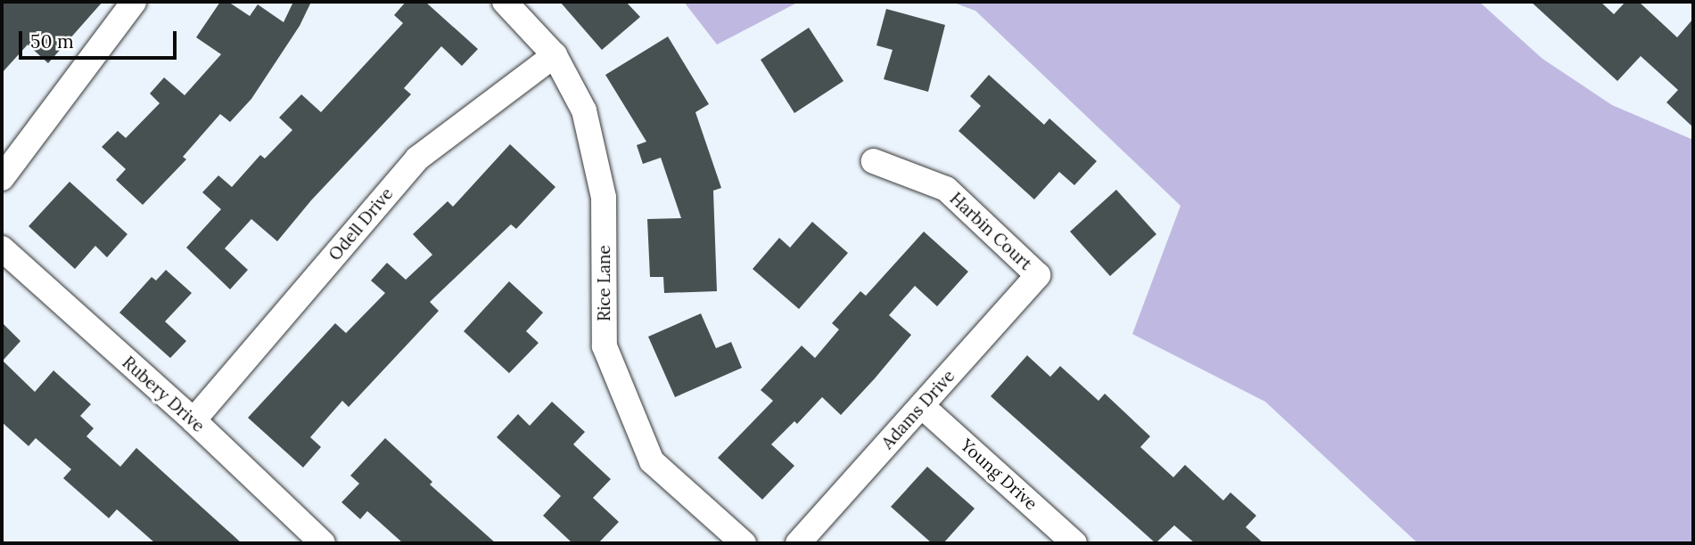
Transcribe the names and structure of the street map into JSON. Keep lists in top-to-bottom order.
{
  "streets": {
    "street": [
      "Odell Drive",
      "Harbin Court",
      "Rice Lane",
      "Rubery Drive",
      "Adams Drive",
      "Young Drive"
    ]
  },
  "crossings": [
    ["Odell Drive", "Rice Lane"],
    ["Odell Drive", "Rubery Drive"],
    ["Harbin Court", "Adams Drive"],
    ["Adams Drive", "Young Drive"]
  ],
  "scale_bar": "50 m"
}
